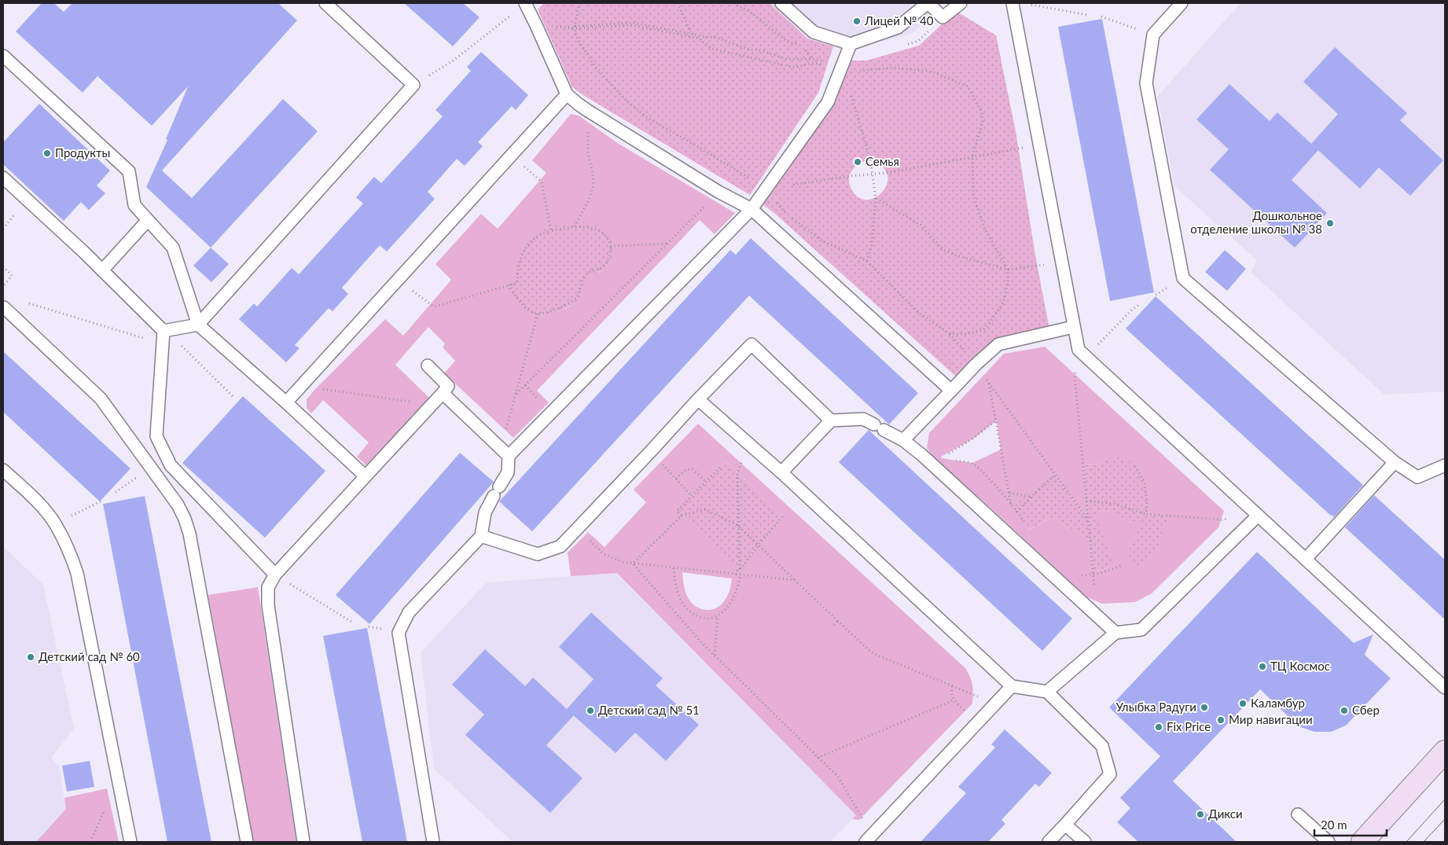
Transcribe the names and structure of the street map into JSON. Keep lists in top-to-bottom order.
{
  "places": [
    "Лицей № 40",
    "Продукты",
    "Семья",
    "Дошкольное отделение школы № 38",
    "Детский сад № 60",
    "ТЦ Космос",
    "Каламбур",
    "Улыбка Радуги",
    "Детский сад № 51",
    "Сбер",
    "Мир навигации",
    "Fix Price",
    "Дикси"
  ],
  "scale_bar": "20 m"
}
